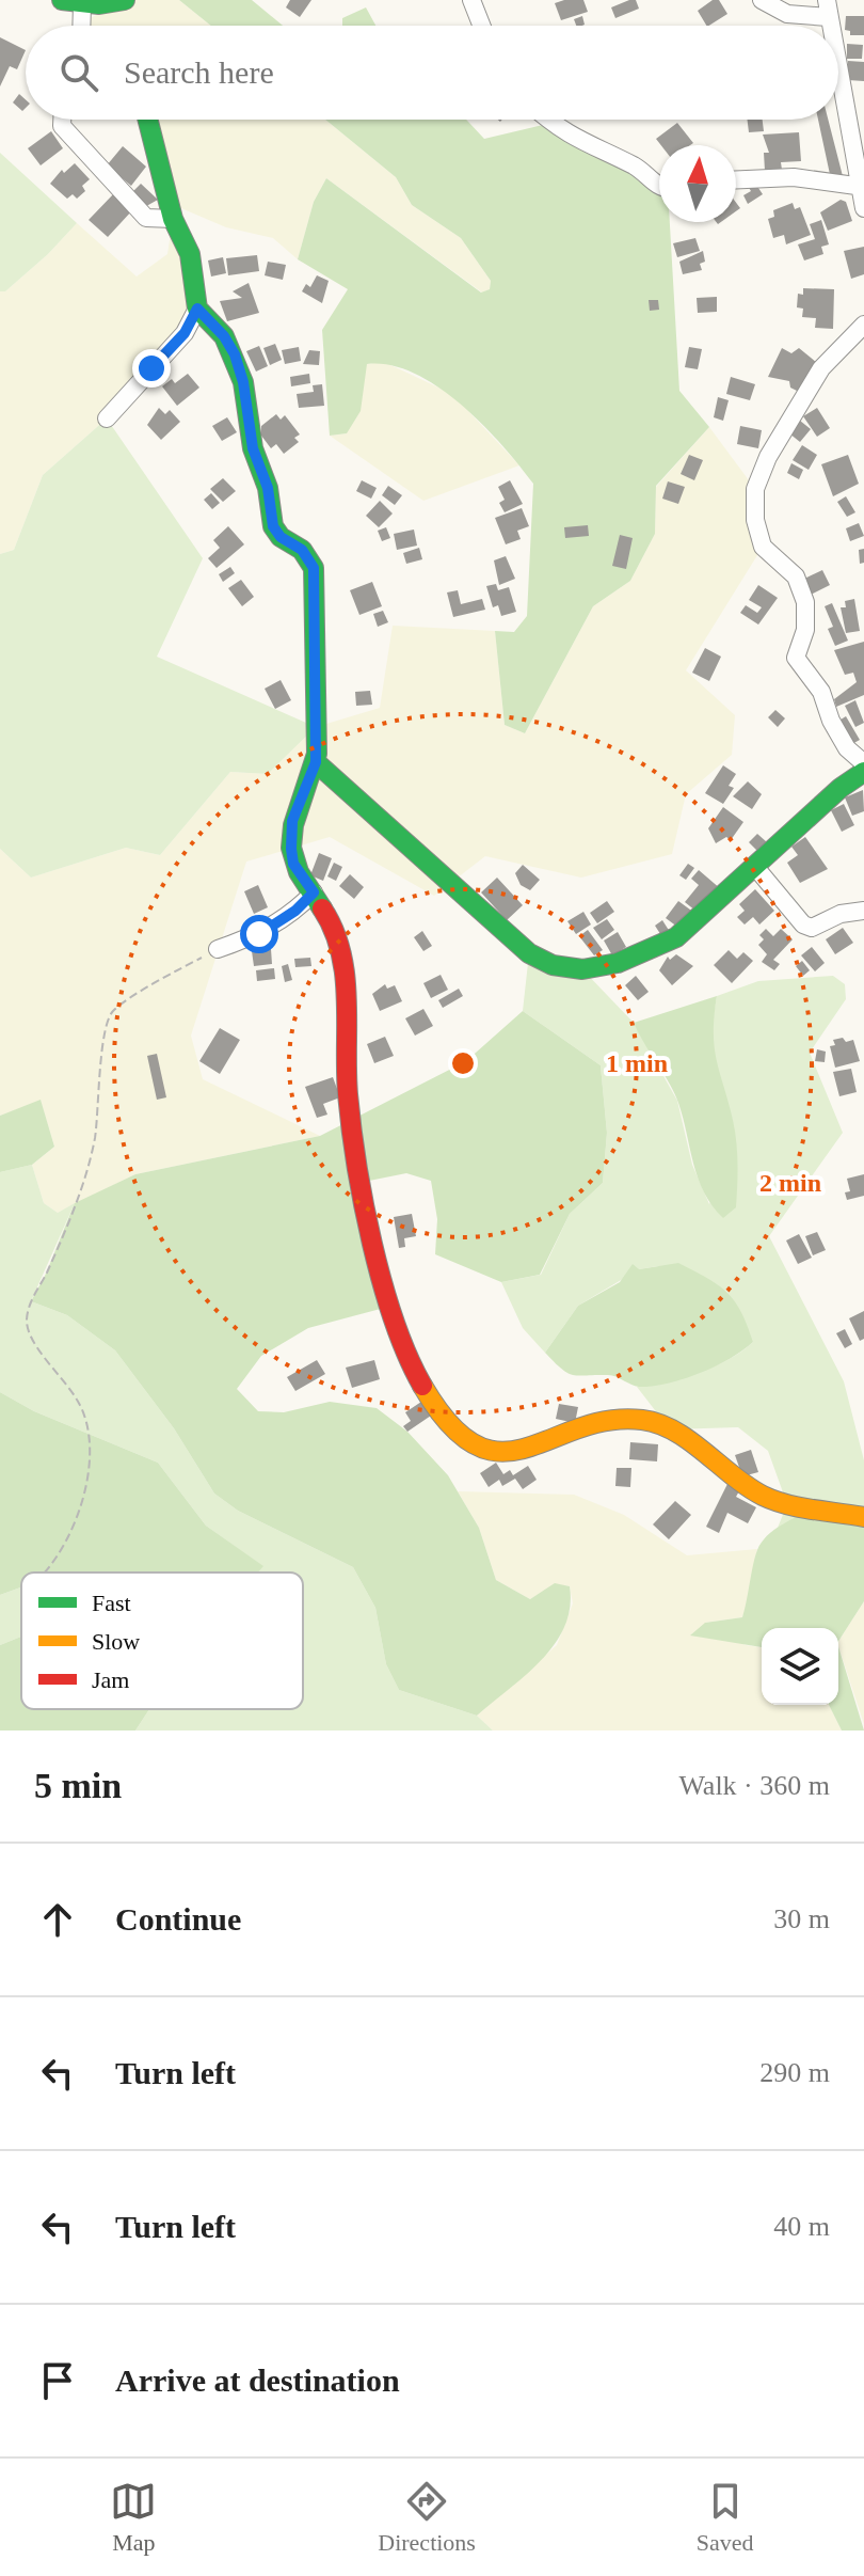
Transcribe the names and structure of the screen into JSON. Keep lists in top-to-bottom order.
{
  "legend": ["Fast", "Slow", "Jam"],
  "north": "top",
  "page": {
    "search": "Search here",
    "heading": ["5 min", "Walk · 360 m"],
    "list": [
      ["Continue", "30 m"],
      ["Turn left", "290 m"],
      ["Turn left", "40 m"],
      "Arrive at destination"
    ],
    "nav": ["Map", "Directions", "Saved"]
  },
  "rings": ["1 min", "2 min"]
}
